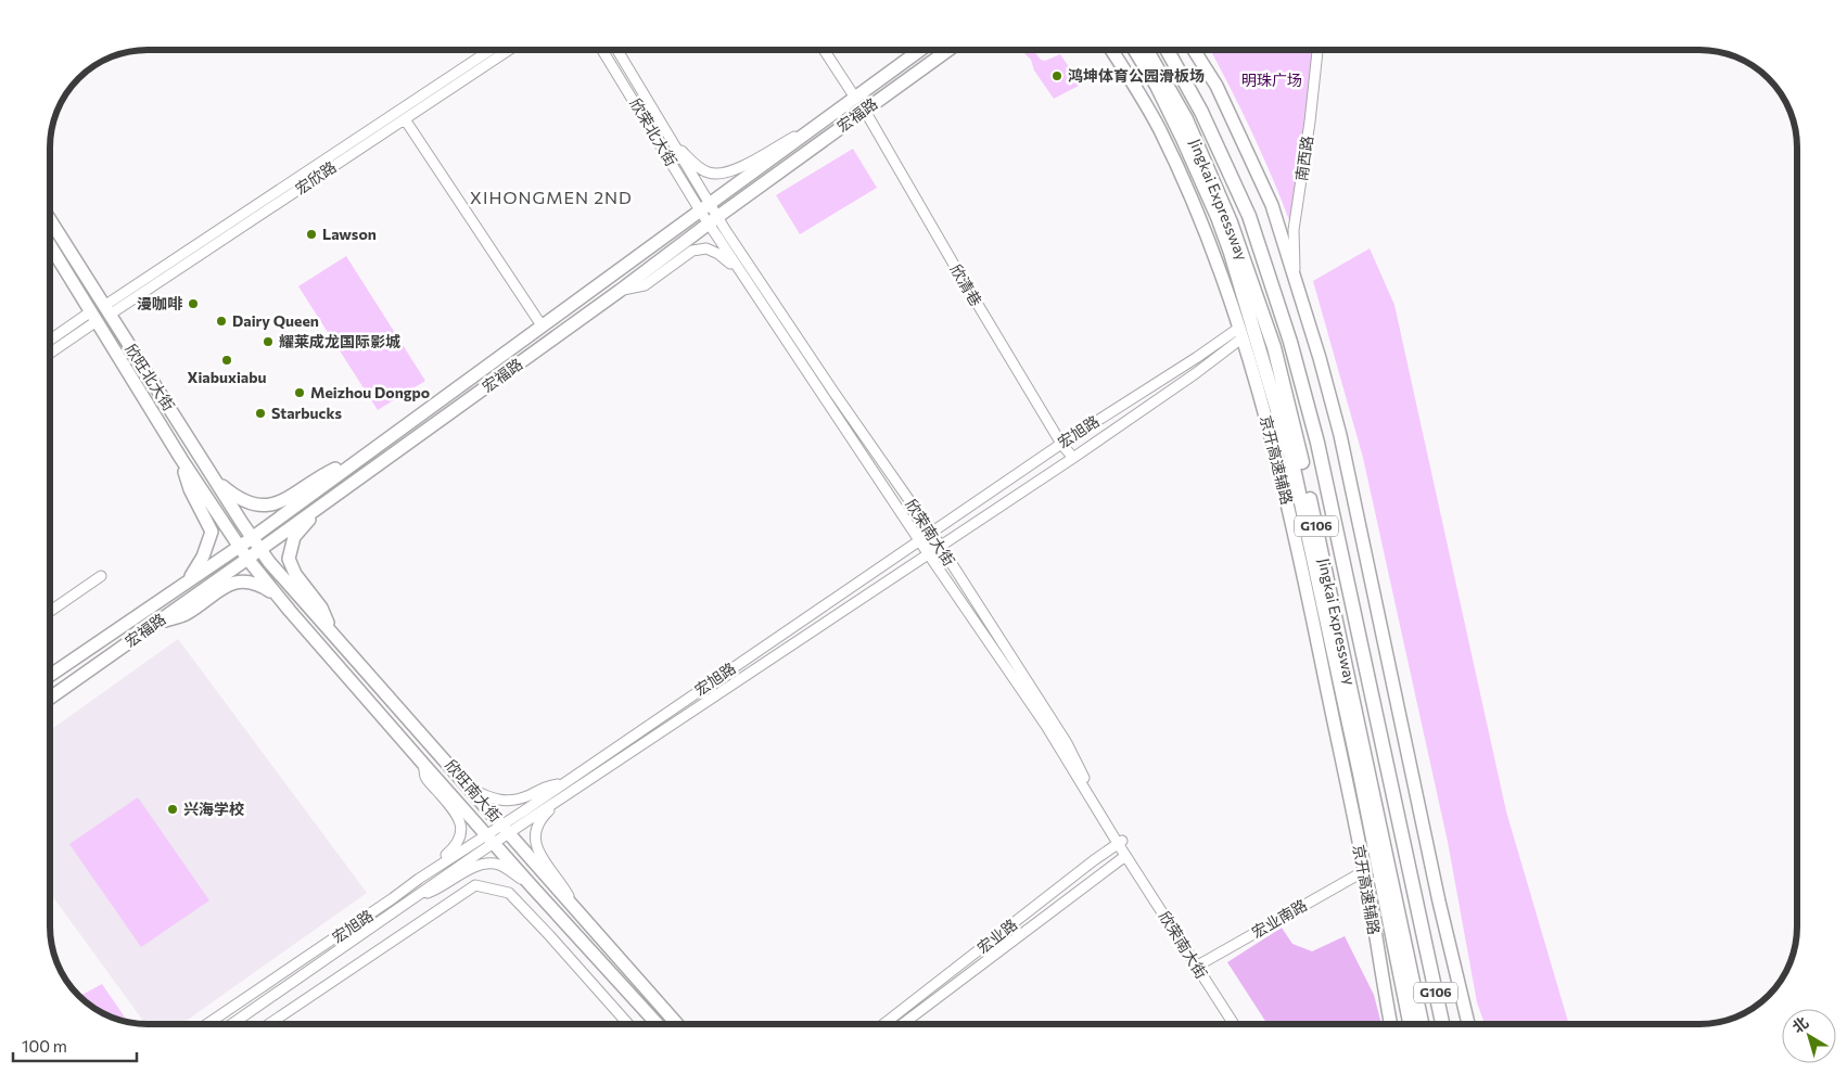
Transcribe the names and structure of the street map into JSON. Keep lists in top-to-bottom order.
{
  "streets": {
    "highway": ["Jingkai Expressway", "G106"],
    "main road": [
      "宏福路",
      "欣旺北大街",
      "京开高速辅路",
      "欣旺南大街"
    ],
    "street": [
      "欣荣北大街",
      "南西路",
      "宏欣路",
      "欣清巷",
      "宏旭路",
      "欣荣南大街",
      "宏业南路",
      "宏业路"
    ]
  },
  "crossings": [
    ["宏福路", "欣荣北大街"],
    ["宏福路", "欣清巷"],
    ["宏福路", "欣旺北大街"],
    ["宏福路", "欣荣南大街"],
    ["宏福路", "欣旺南大街"],
    ["欣荣北大街", "欣荣南大街"],
    ["宏欣路", "欣旺北大街"],
    ["欣清巷", "宏旭路"],
    ["欣旺北大街", "欣旺南大街"],
    ["宏旭路", "京开高速辅路"],
    ["宏旭路", "欣荣南大街"],
    ["宏旭路", "欣旺南大街"],
    ["京开高速辅路", "宏业南路"],
    ["欣荣南大街", "宏业南路"],
    ["欣荣南大街", "宏业路"]
  ],
  "districts": ["XIHONGMEN 2ND"],
  "parks": ["明珠广场"],
  "places": [
    "鸿坤体育公园滑板场",
    "Lawson",
    "漫咖啡",
    "Dairy Queen",
    "耀莱成龙国际影城",
    "Xiabuxiabu",
    "Meizhou Dongpo",
    "Starbucks",
    "兴海学校"
  ],
  "scale_bar": "100 m",
  "north": "top left"
}
